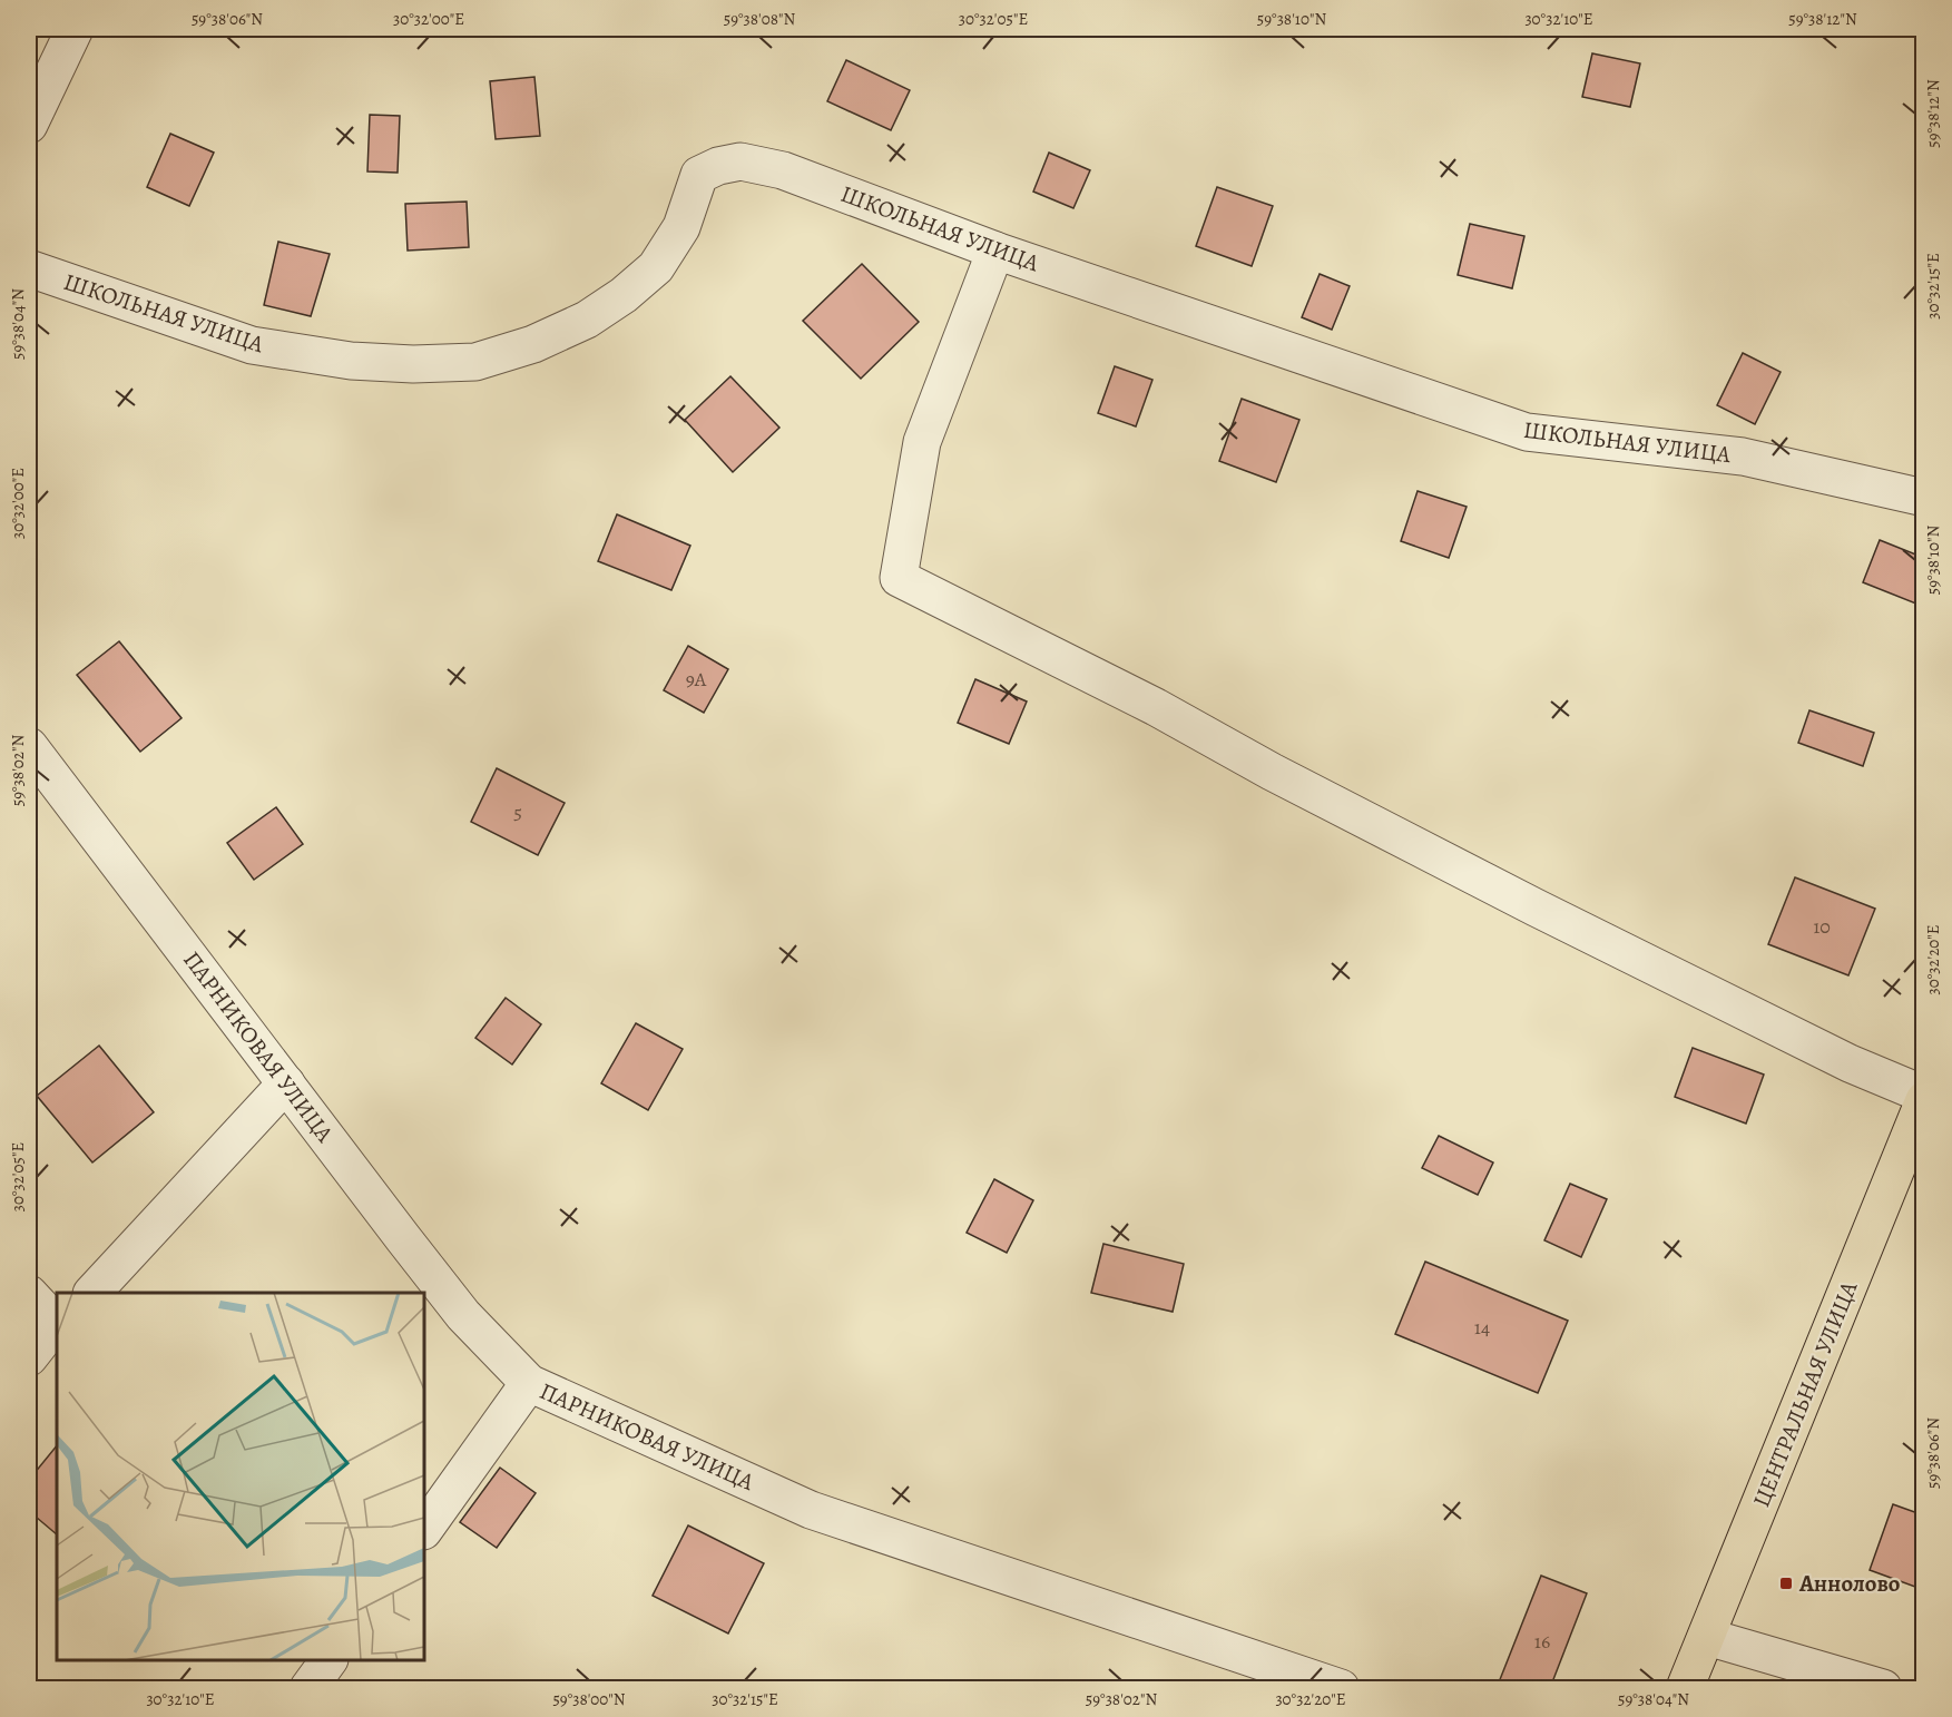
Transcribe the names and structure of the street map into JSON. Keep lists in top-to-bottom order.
{
  "streets": {
    "main road": ["ЦЕНТРАЛЬНАЯ УЛИЦА"],
    "street": ["ШКОЛЬНАЯ УЛИЦА", "ПАРНИКОВАЯ УЛИЦА"]
  },
  "places": {
    "transit": ["Аннолово"]
  },
  "house_numbers": [
    "9А",
    "5",
    "10",
    "14",
    "16"
  ],
  "coordinates": [
    "59°38'06\"N",
    "30°32'00\"E",
    "59°38'08\"N",
    "30°32'05\"E",
    "59°38'10\"N",
    "30°32'10\"E",
    "59°38'12\"N",
    "30°32'15\"E",
    "59°38'04\"N",
    "59°38'02\"N",
    "30°32'20\"E",
    "59°38'00\"N"
  ]
}
